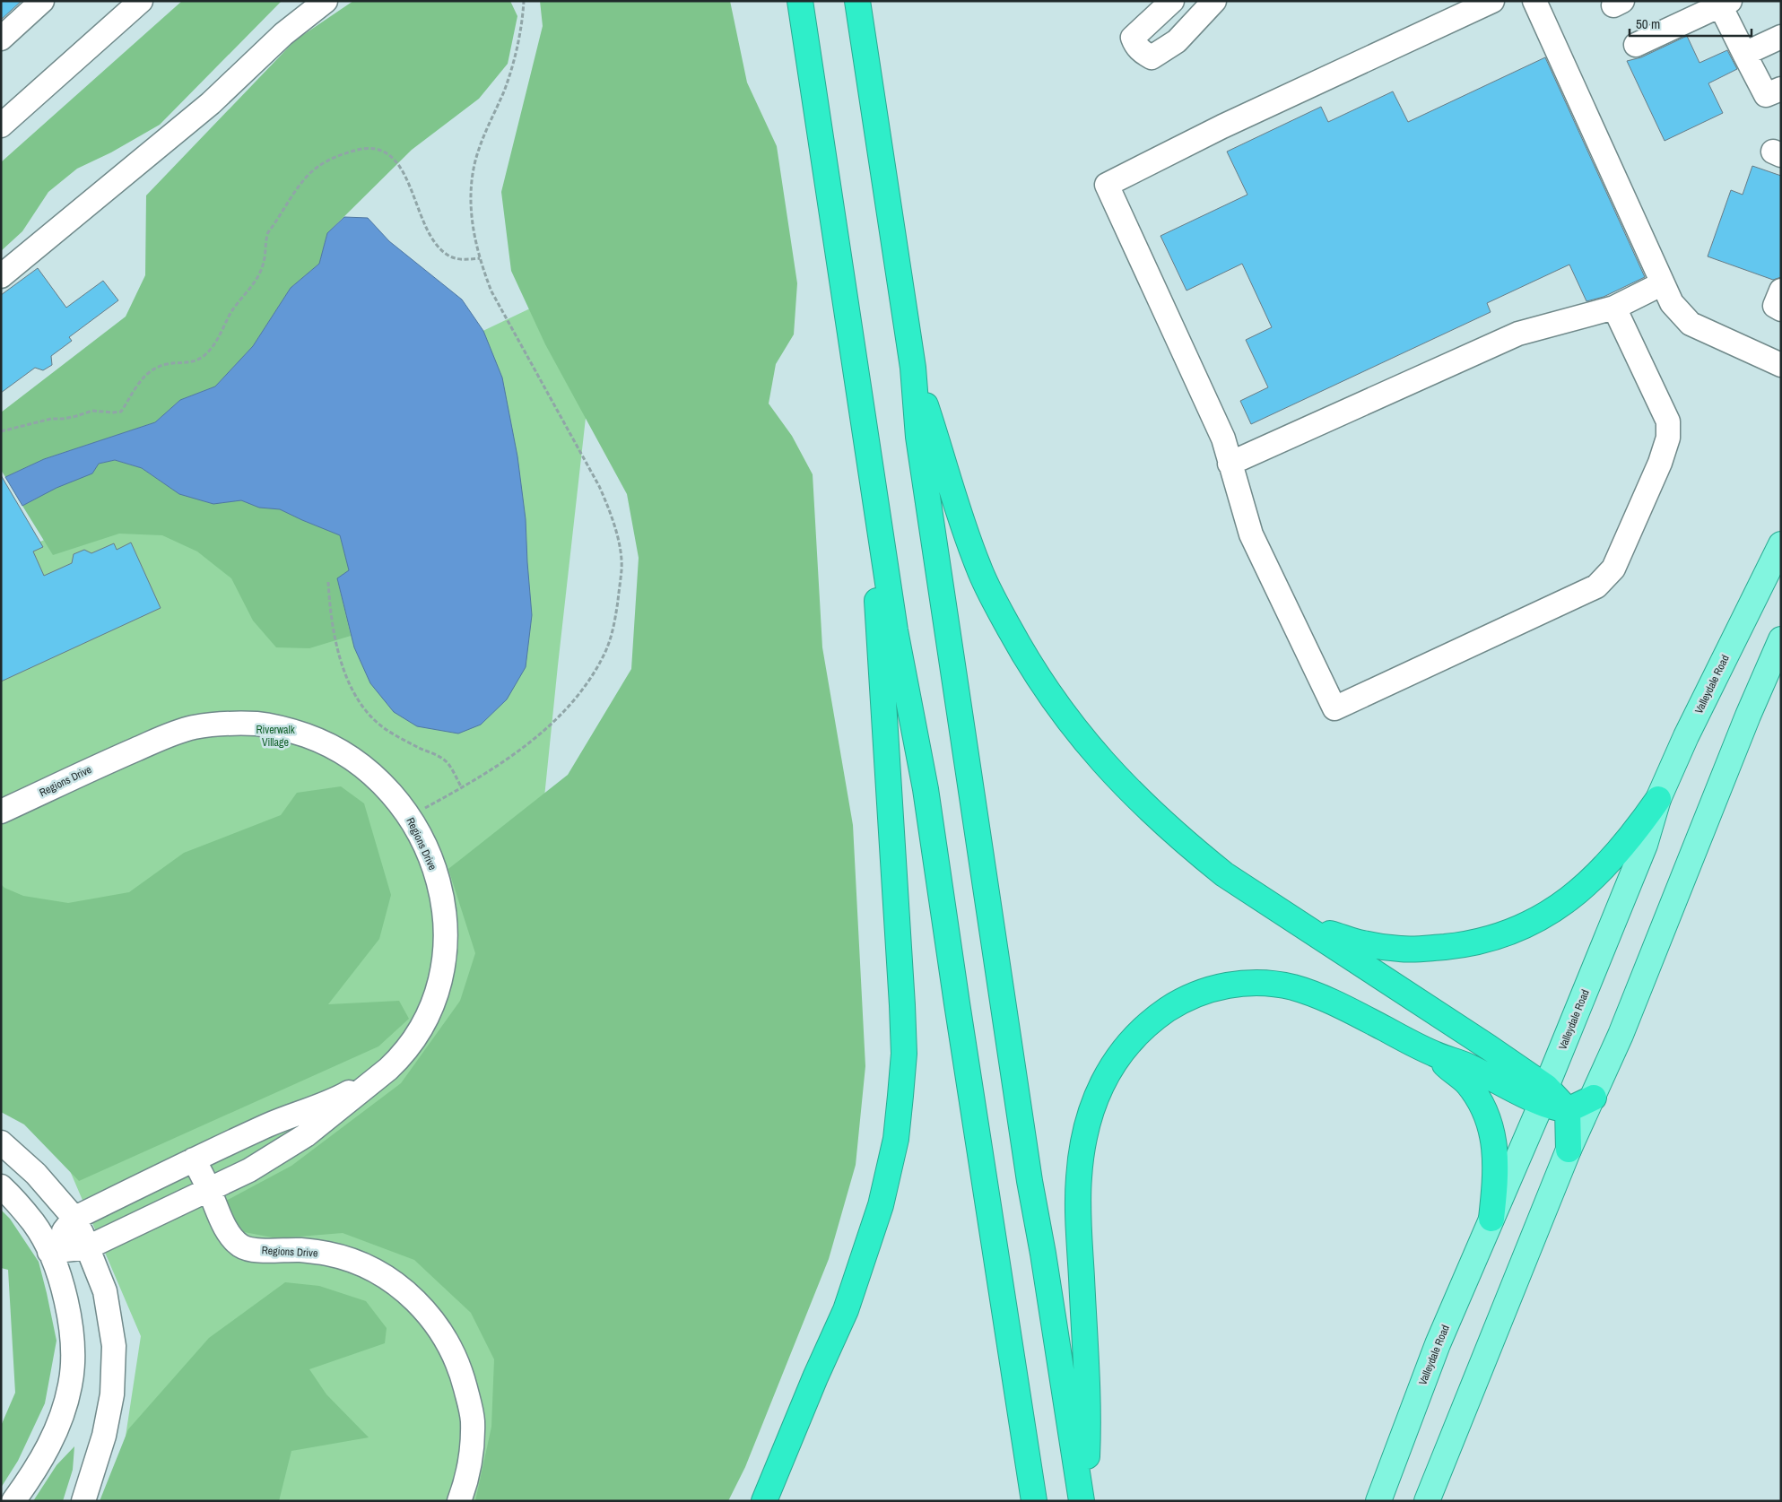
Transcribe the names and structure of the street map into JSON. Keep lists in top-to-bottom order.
{
  "streets": {
    "main road": ["Valleydale Road"],
    "street": ["Regions Drive"]
  },
  "parks": ["Riverwalk Village"],
  "scale_bar": "50 m"
}
